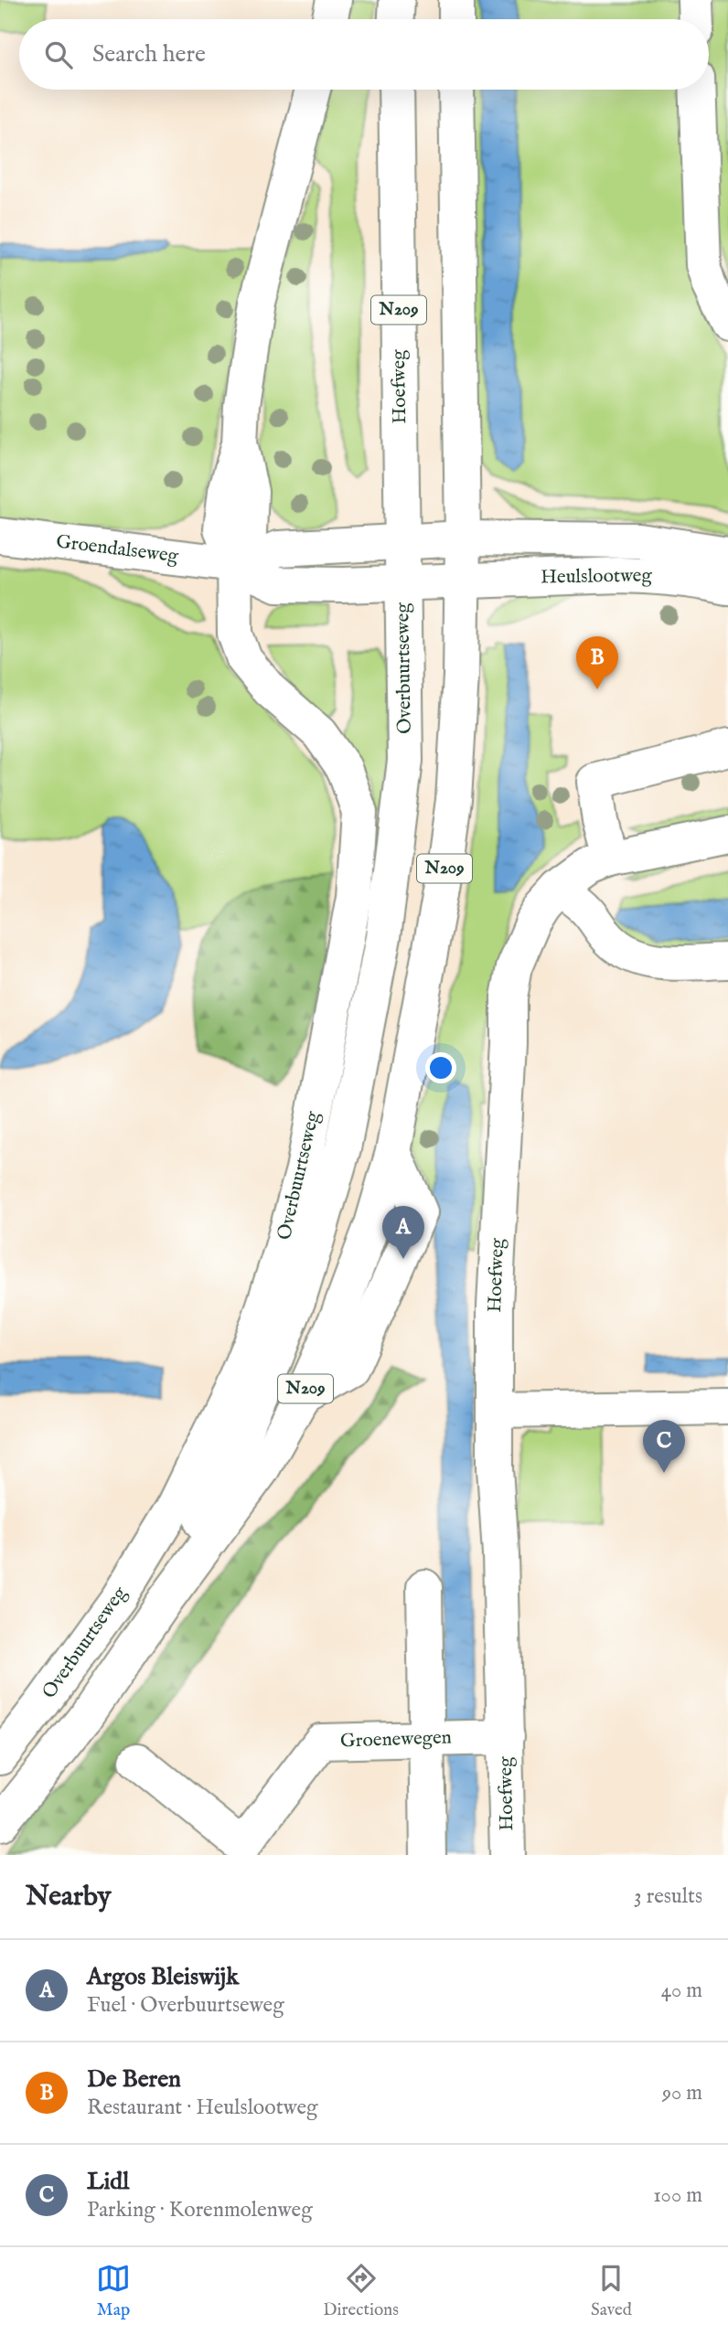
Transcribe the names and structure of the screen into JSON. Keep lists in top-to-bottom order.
{
  "streets": {
    "street": [
      "N209",
      "Hoefweg",
      "Groendalseweg",
      "Heulslootweg",
      "Overbuurtseweg",
      "Groenewegen"
    ]
  },
  "crossings": [
    ["N209", "Heulslootweg"],
    ["N209", "Overbuurtseweg"],
    ["Hoefweg", "Groendalseweg"],
    ["Hoefweg", "Heulslootweg"],
    ["Hoefweg", "Overbuurtseweg"],
    ["Hoefweg", "Groenewegen"],
    ["Groendalseweg", "Heulslootweg"],
    ["Groendalseweg", "Overbuurtseweg"],
    ["Heulslootweg", "Overbuurtseweg"]
  ],
  "page": {
    "search": "Search here",
    "pins": ["B", "A", "C"],
    "heading": ["Nearby", "3 results"],
    "list": [
      {
        "mark": "A",
        "name": "Argos Bleiswijk",
        "note": "Fuel · Overbuurtseweg",
        "value": "40 m"
      },
      {
        "mark": "B",
        "name": "De Beren",
        "note": "Restaurant · Heulslootweg",
        "value": "90 m"
      },
      {
        "mark": "C",
        "name": "Lidl",
        "note": "Parking · Korenmolenweg",
        "value": "100 m"
      }
    ],
    "nav": ["Map", "Directions", "Saved"]
  }
}
